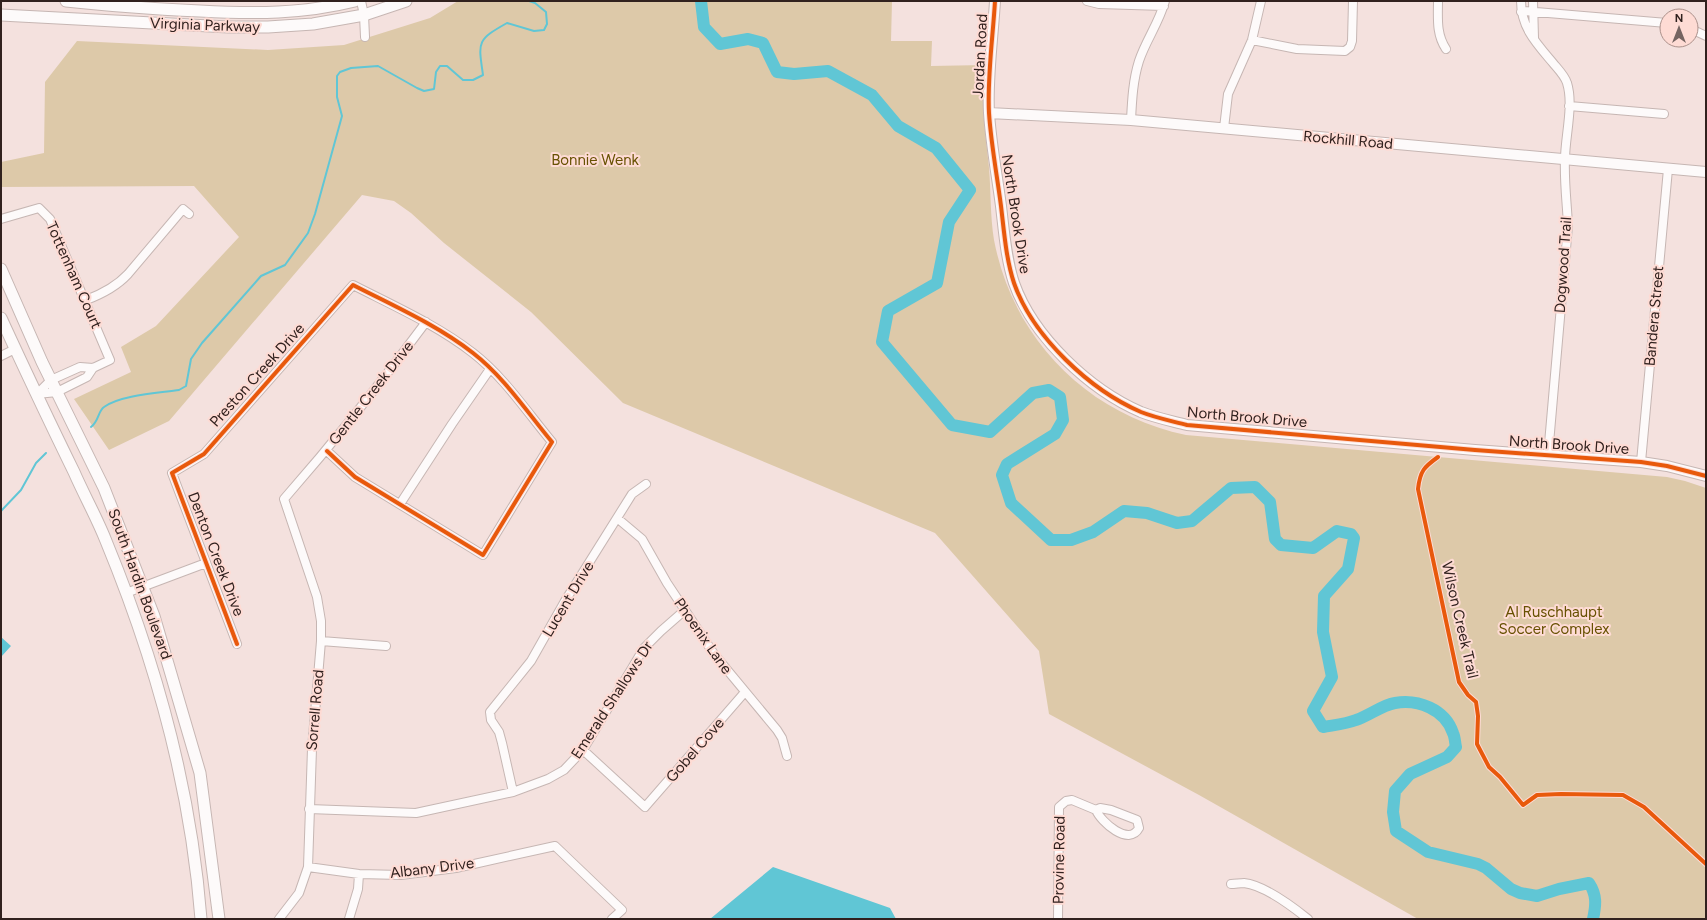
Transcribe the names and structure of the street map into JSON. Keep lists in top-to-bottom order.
{
  "streets": {
    "main road": ["Virginia Parkway", "South Hardin Boulevard"],
    "street": [
      "Jordan Road",
      "Rockhill Road",
      "North Brook Drive",
      "Dogwood Trail",
      "Tottenham Court",
      "Bandera Street",
      "Preston Creek Drive",
      "Gentle Creek Drive",
      "Denton Creek Drive",
      "Lucent Drive",
      "Phoenix Lane",
      "Emerald Shallows Dr",
      "Sorrell Road",
      "Gobel Cove",
      "Provine Road",
      "Albany Drive"
    ],
    "cycle path": ["Wilson Creek Trail"]
  },
  "crossings": [
    ["Jordan Road", "Rockhill Road"],
    ["Jordan Road", "North Brook Drive"],
    ["Rockhill Road", "North Brook Drive"],
    ["Rockhill Road", "Dogwood Trail"],
    ["Rockhill Road", "Bandera Street"],
    ["North Brook Drive", "Dogwood Trail"],
    ["North Brook Drive", "Bandera Street"],
    ["Preston Creek Drive", "Gentle Creek Drive"],
    ["Preston Creek Drive", "Denton Creek Drive"],
    ["Gentle Creek Drive", "Sorrell Road"],
    ["Lucent Drive", "Phoenix Lane"],
    ["Lucent Drive", "Emerald Shallows Dr"],
    ["Phoenix Lane", "Emerald Shallows Dr"],
    ["Phoenix Lane", "Gobel Cove"],
    ["Emerald Shallows Dr", "Sorrell Road"],
    ["Emerald Shallows Dr", "Gobel Cove"],
    ["Sorrell Road", "Albany Drive"]
  ],
  "parks": ["Bonnie Wenk", "Al Ruschhaupt Soccer Complex"],
  "north": "top"
}
